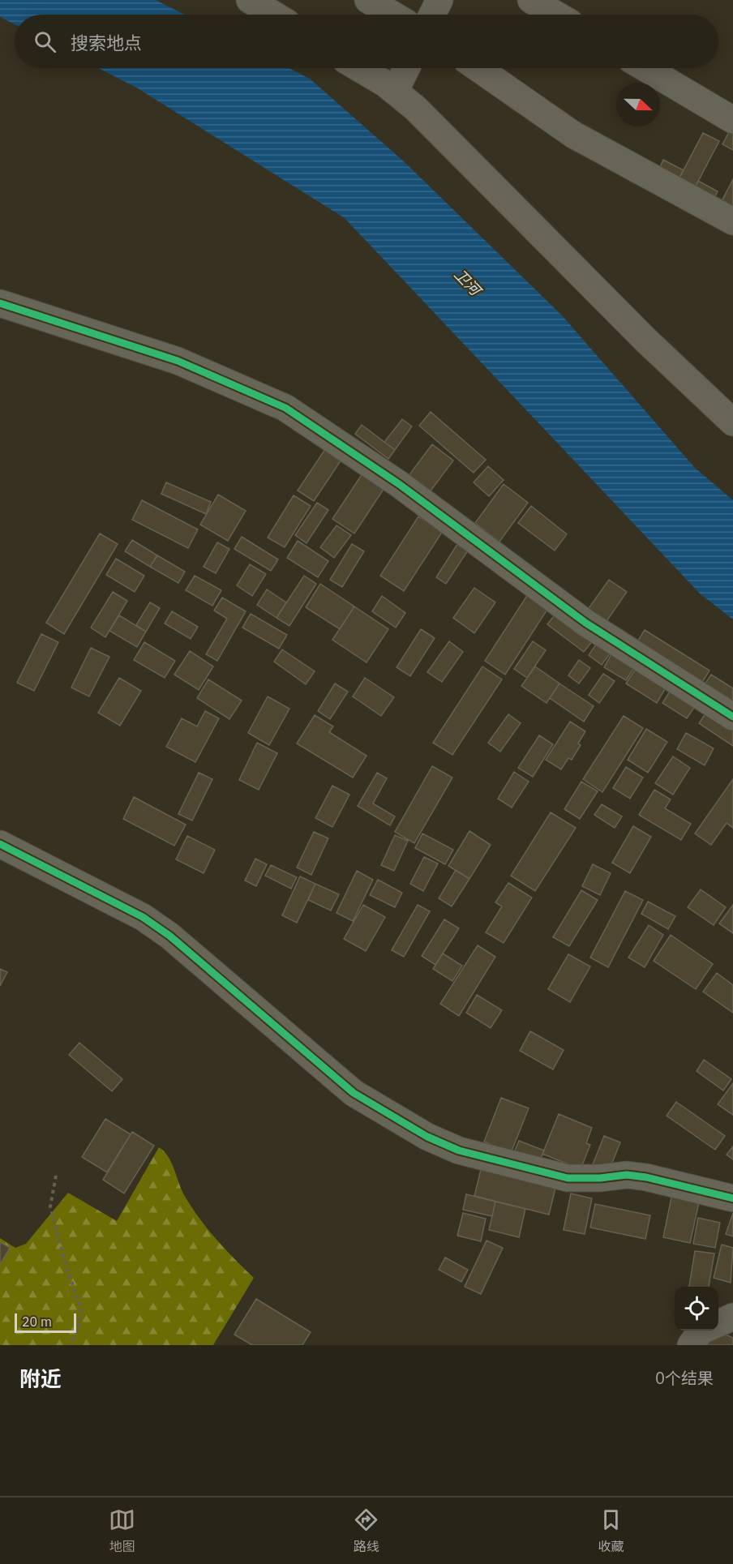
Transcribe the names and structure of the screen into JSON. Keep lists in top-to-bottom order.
{
  "water": ["卫河"],
  "scale_bar": "20 m",
  "north": "right",
  "page": {
    "search": "搜索地点",
    "scale": "20 m",
    "heading": ["附近", "0个结果"],
    "nav": ["地图", "路线", "收藏"]
  }
}
